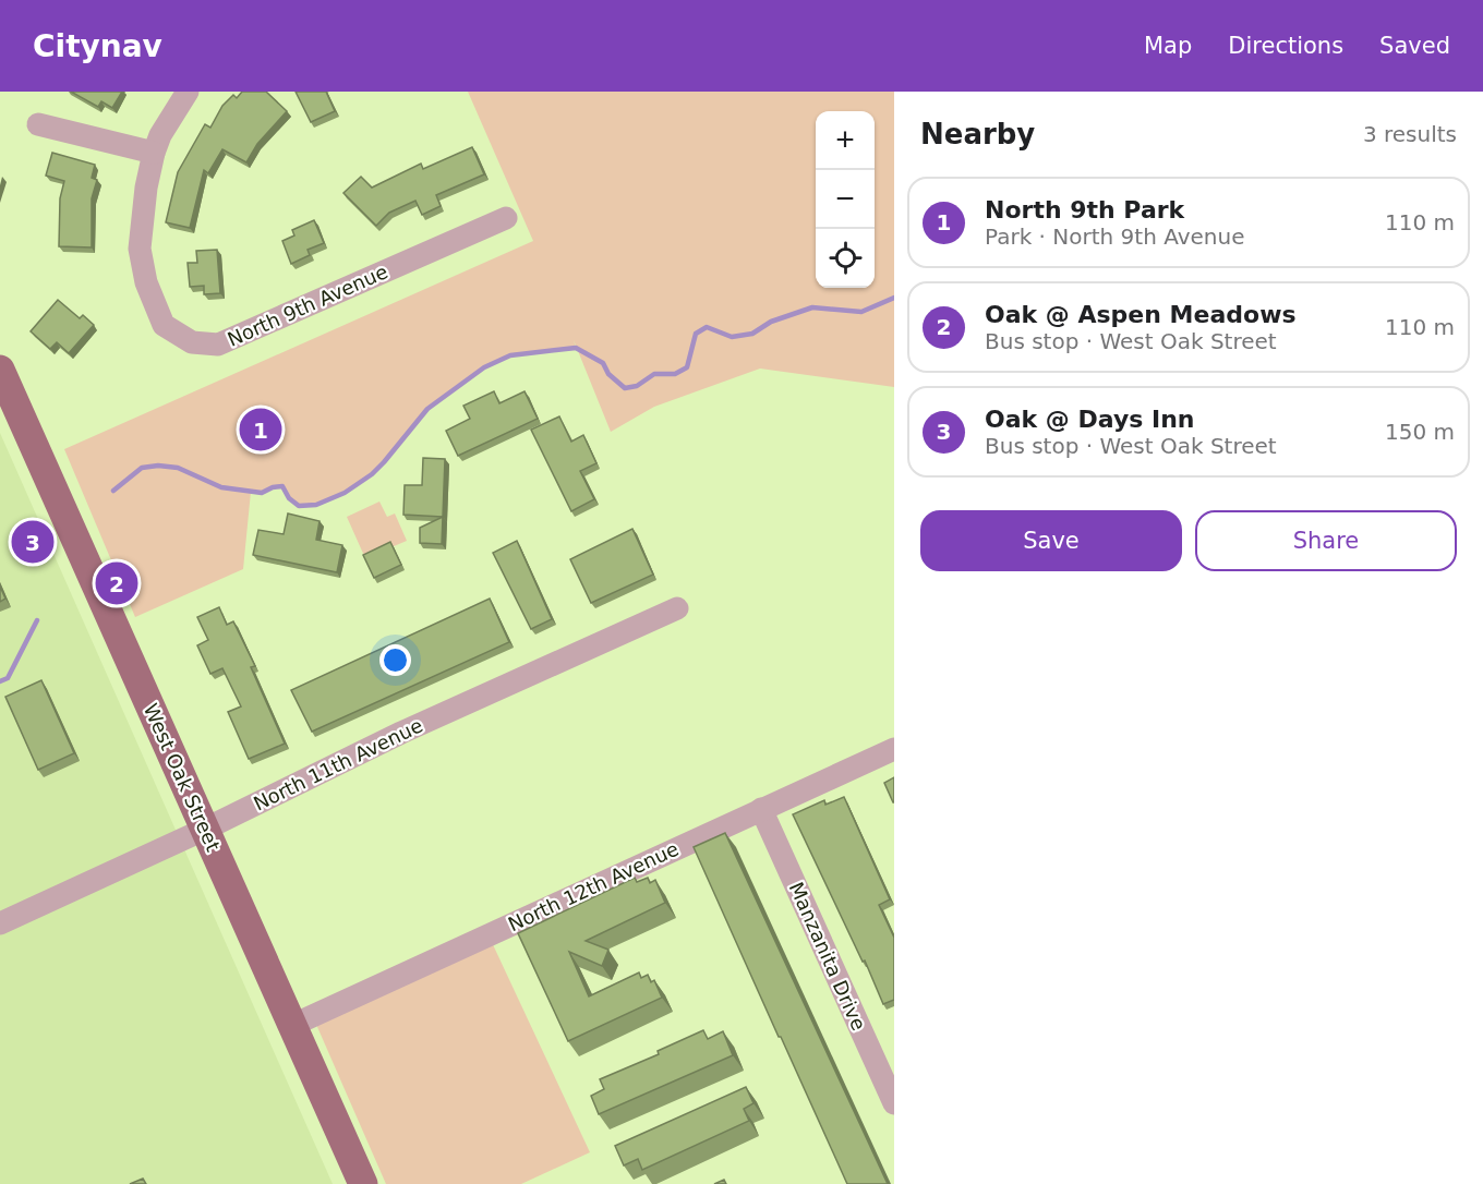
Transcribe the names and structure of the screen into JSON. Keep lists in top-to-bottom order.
{
  "streets": {
    "main road": ["West Oak Street"],
    "street": [
      "North 9th Avenue",
      "North 11th Avenue",
      "North 12th Avenue",
      "Manzanita Drive"
    ]
  },
  "crossings": [
    ["North 11th Avenue", "West Oak Street"],
    ["West Oak Street", "North 12th Avenue"],
    ["North 12th Avenue", "Manzanita Drive"]
  ],
  "page": {
    "header": "Citynav",
    "nav": ["Map", "Directions", "Saved"],
    "heading": ["Nearby", "3 results"],
    "map_buttons": ["+", "−"],
    "list": [
      {
        "mark": "1",
        "name": "North 9th Park",
        "note": "Park · North 9th Avenue",
        "value": "110 m"
      },
      {
        "mark": "2",
        "name": "Oak @ Aspen Meadows",
        "note": "Bus stop · West Oak Street",
        "value": "110 m"
      },
      {
        "mark": "3",
        "name": "Oak @ Days Inn",
        "note": "Bus stop · West Oak Street",
        "value": "150 m"
      }
    ],
    "pins": ["1", "3", "2"],
    "buttons": ["Save", "Share"]
  }
}
